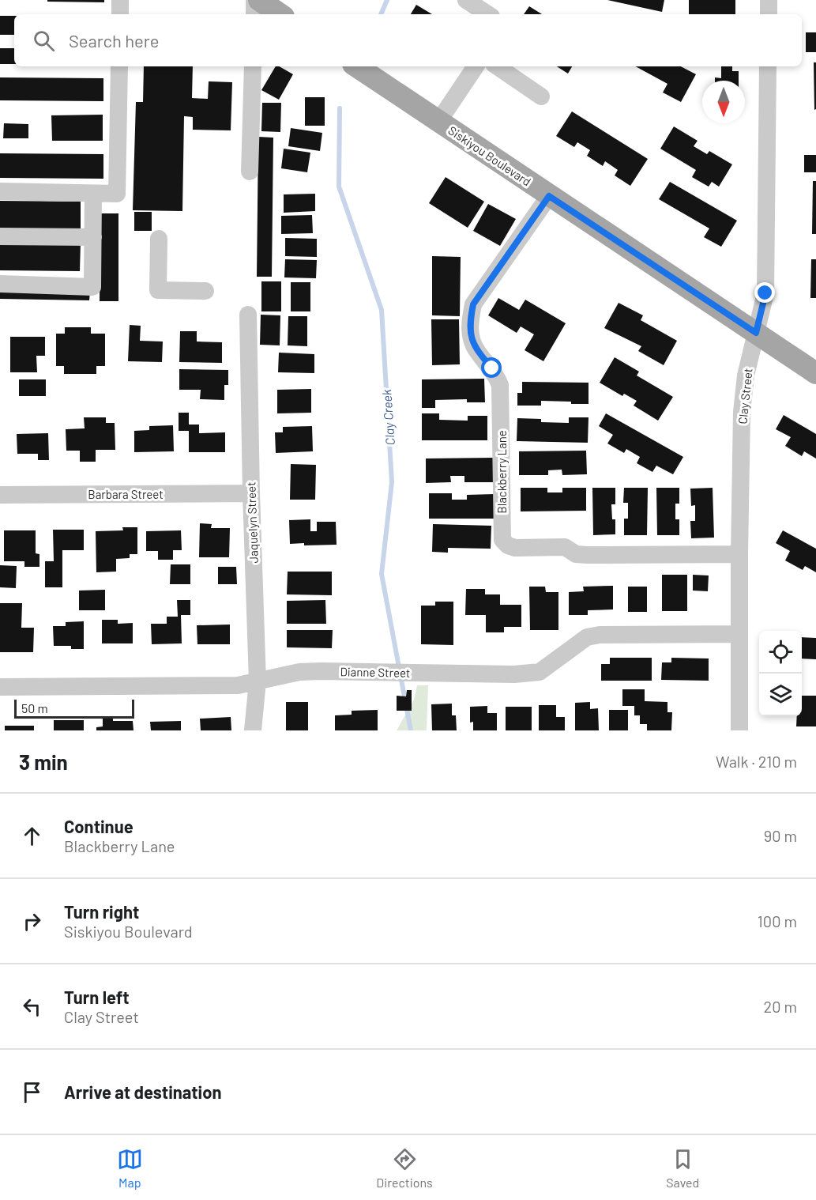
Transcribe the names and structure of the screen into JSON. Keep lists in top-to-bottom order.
{
  "streets": {
    "main road": ["Siskiyou Boulevard"],
    "street": [
      "Clay Street",
      "Blackberry Lane",
      "Barbara Street",
      "Jaquelyn Street",
      "Dianne Street"
    ]
  },
  "crossings": [
    ["Siskiyou Boulevard", "Clay Street"],
    ["Siskiyou Boulevard", "Blackberry Lane"],
    ["Clay Street", "Blackberry Lane"],
    ["Clay Street", "Dianne Street"],
    ["Barbara Street", "Jaquelyn Street"],
    ["Jaquelyn Street", "Dianne Street"]
  ],
  "water": ["Clay Creek"],
  "scale_bar": "50 m",
  "north": "bottom",
  "page": {
    "search": "Search here",
    "scale": "50 m",
    "heading": ["3 min", "Walk · 210 m"],
    "list": [
      ["Continue", "Blackberry Lane", "90 m"],
      ["Turn right", "Siskiyou Boulevard", "100 m"],
      ["Turn left", "Clay Street", "20 m"],
      "Arrive at destination"
    ],
    "nav": ["Map", "Directions", "Saved"]
  }
}
